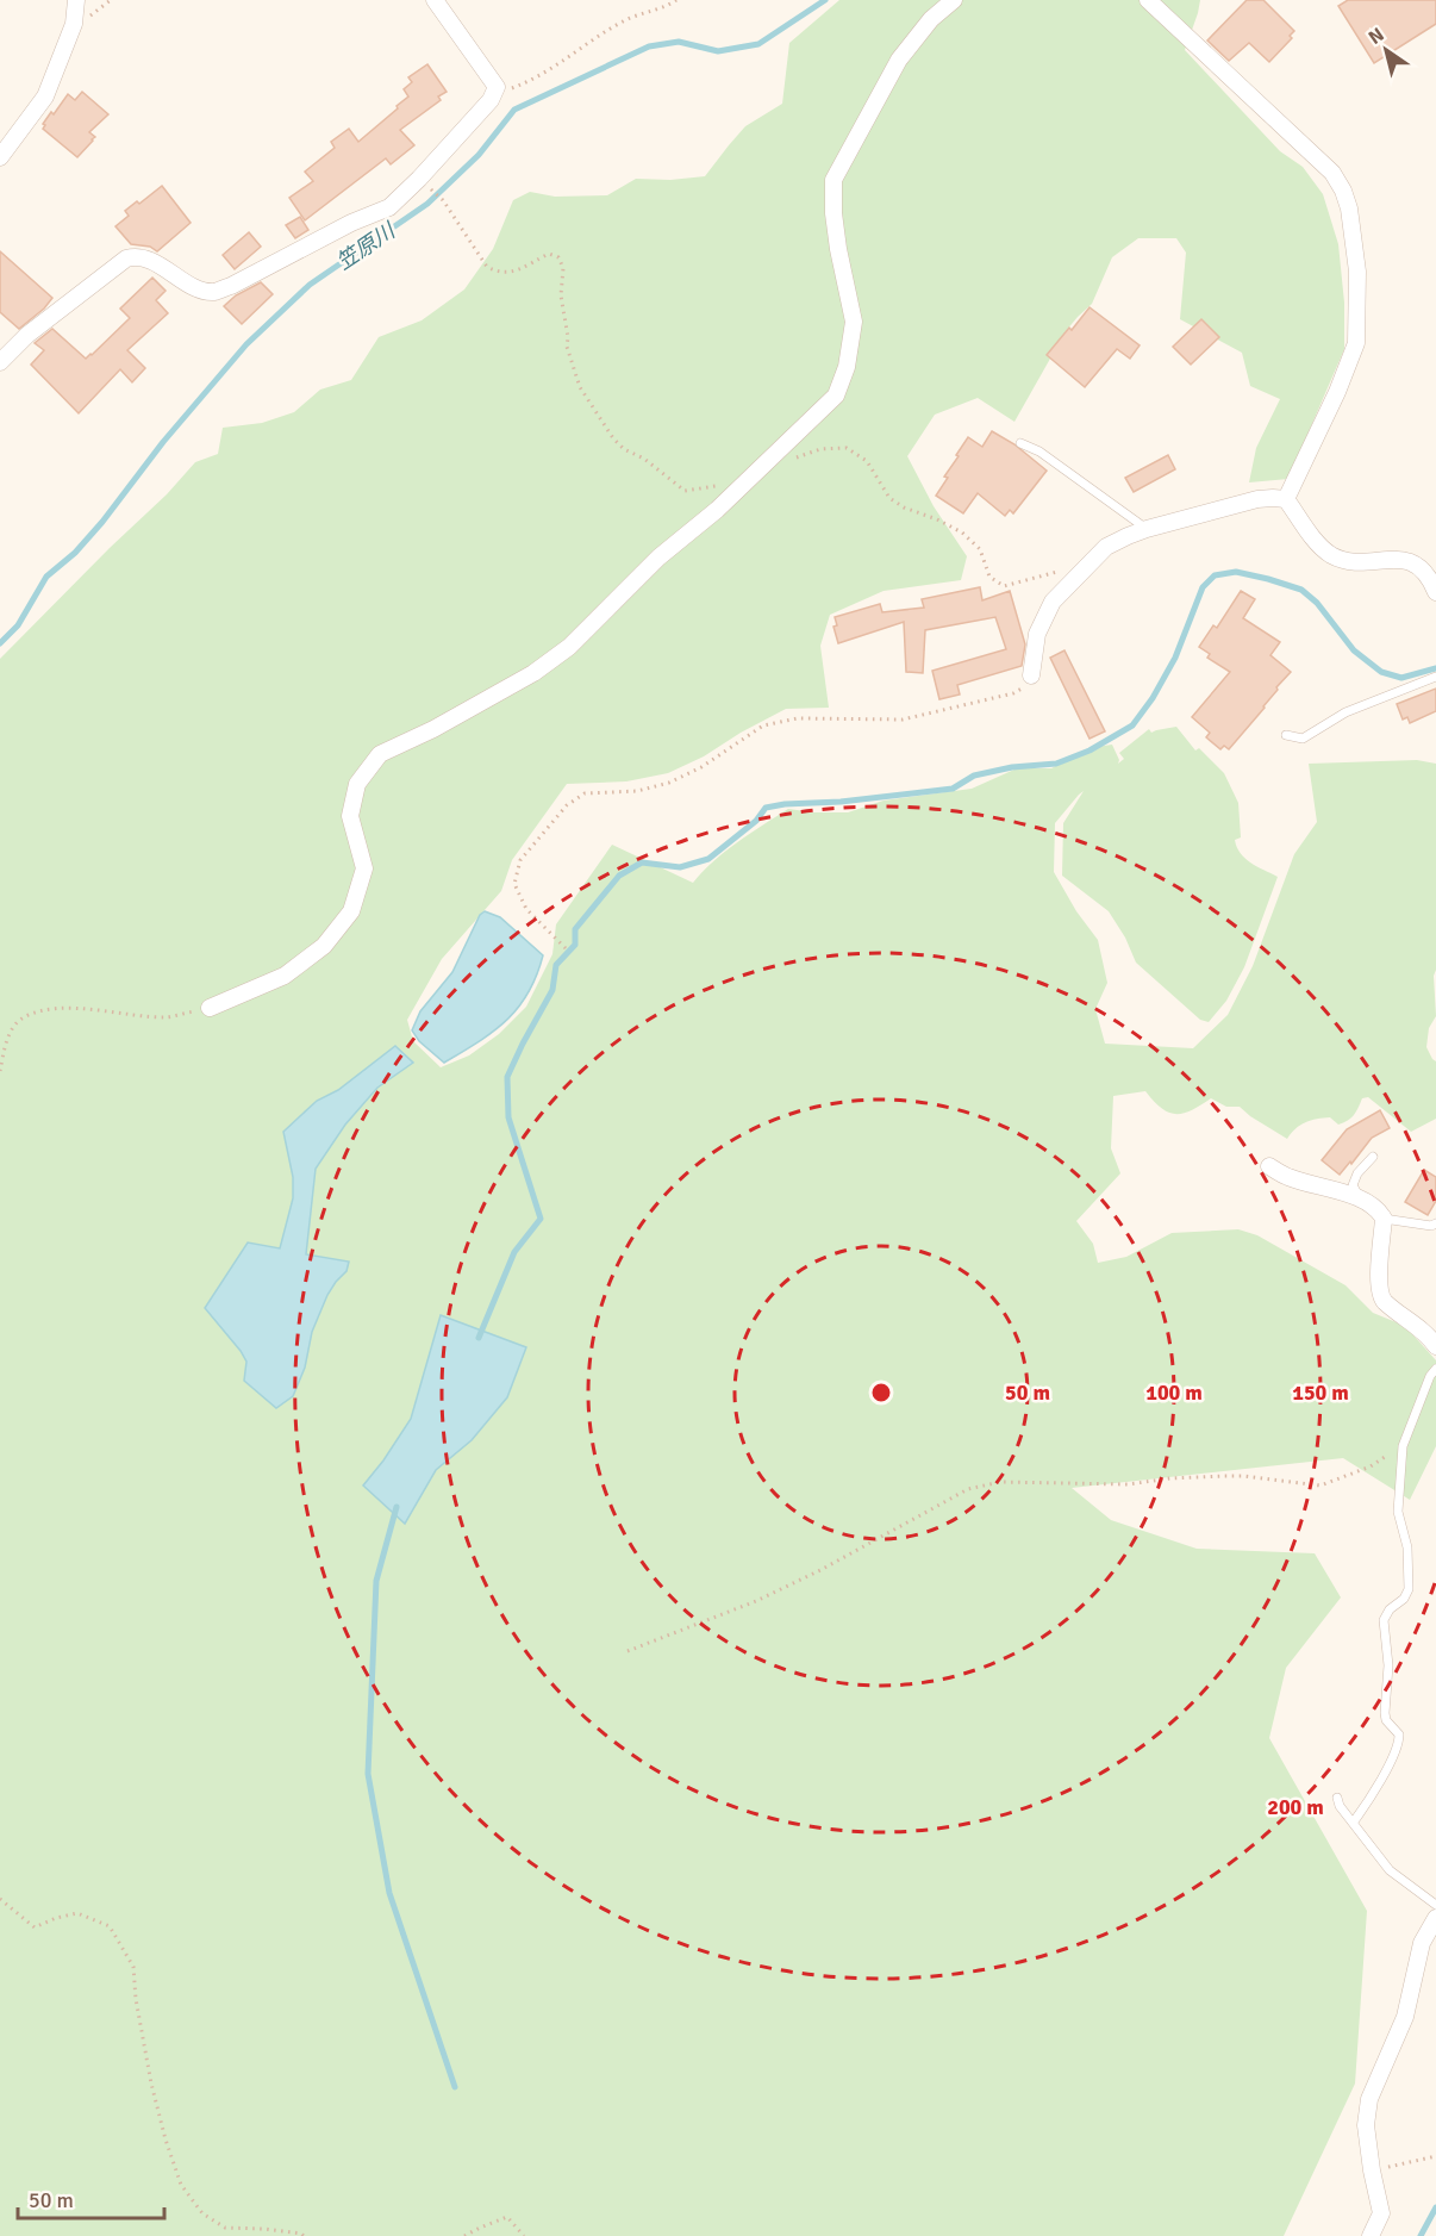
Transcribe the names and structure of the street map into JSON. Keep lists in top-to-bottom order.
{
  "water": ["笠原川"],
  "scale_bar": "50 m",
  "north": "top left",
  "rings": [
    "50 m",
    "100 m",
    "150 m",
    "200 m"
  ]
}
